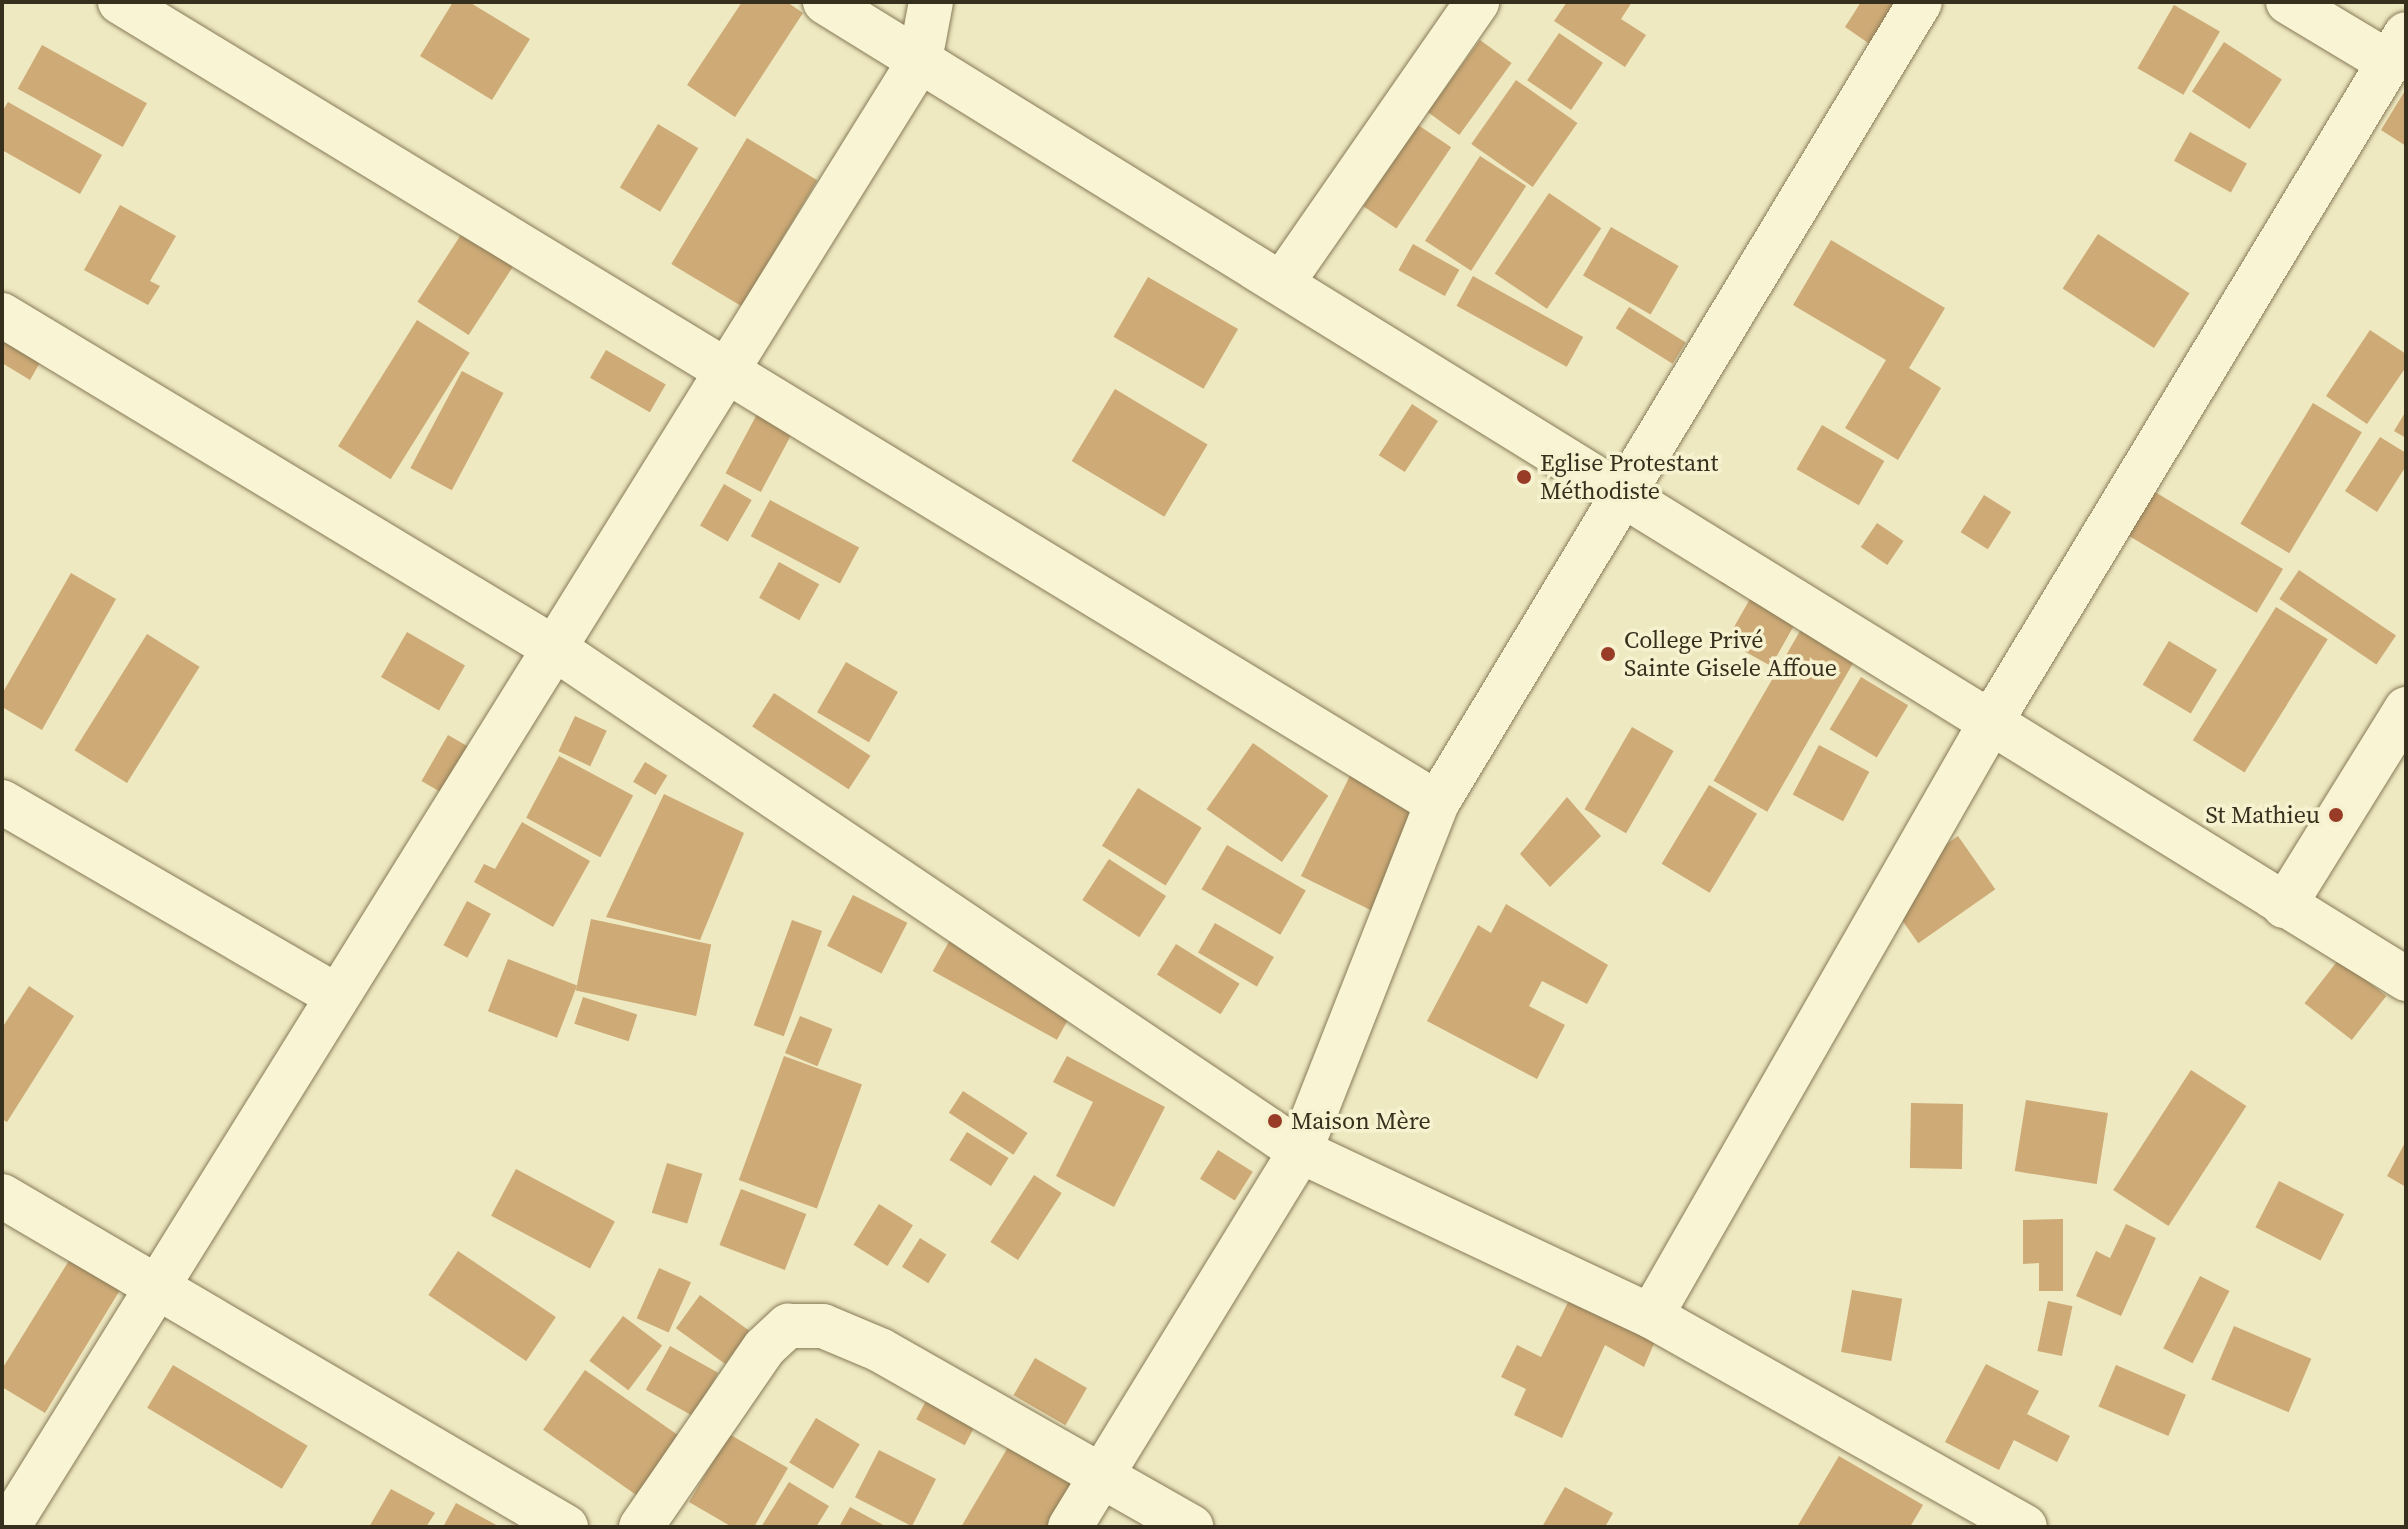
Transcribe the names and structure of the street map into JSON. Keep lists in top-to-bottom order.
{
  "places": [
    "Eglise Protestant Méthodiste",
    "College Privé Sainte Gisele Affoue",
    "St Mathieu",
    "Maison Mère"
  ]
}
